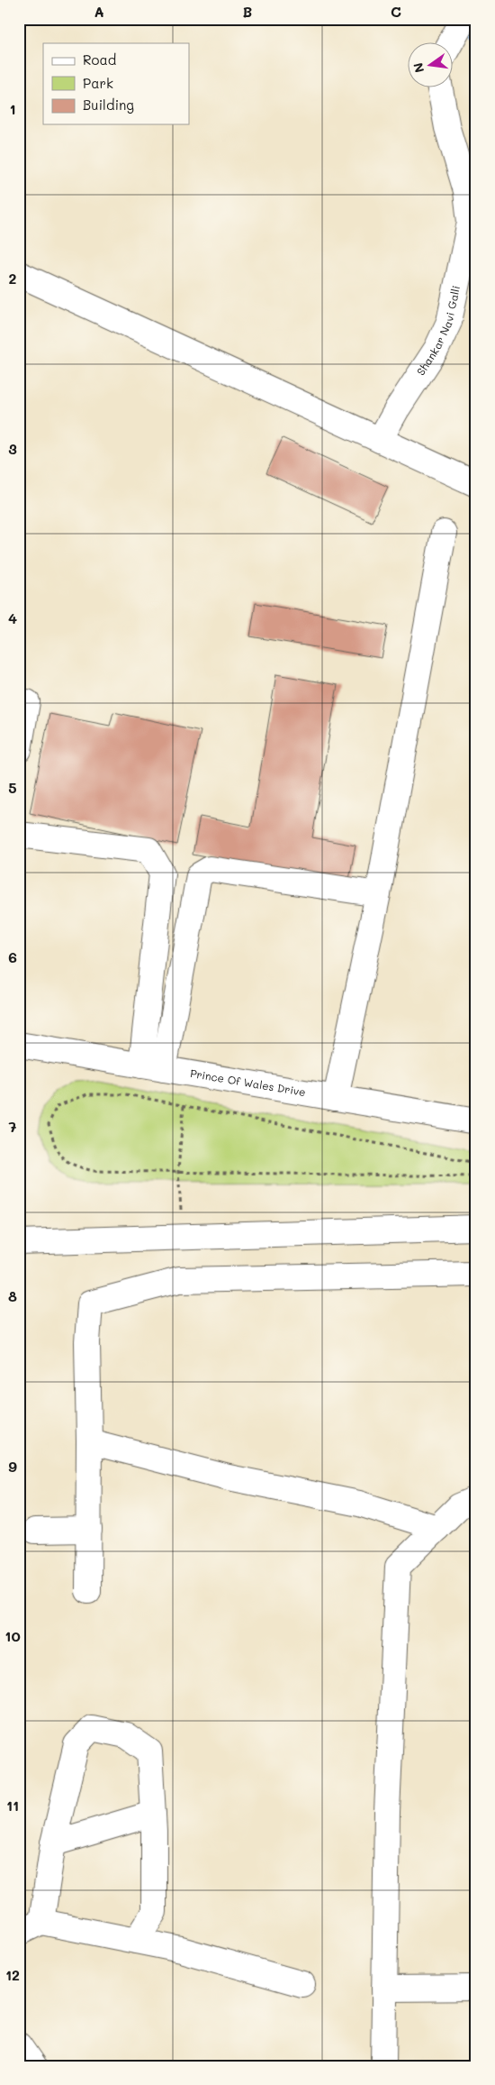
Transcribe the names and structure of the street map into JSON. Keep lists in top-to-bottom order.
{
  "streets": {
    "street": ["Shankar Navi Galli", "Prince Of Wales Drive"]
  },
  "legend": ["Road", "Park", "Building"],
  "north": "left",
  "grid": {
    "columns": ["A", "B", "C"],
    "rows": [
      "1",
      "2",
      "3",
      "4",
      "5",
      "6",
      "7",
      "8",
      "9",
      "10",
      "11",
      "12"
    ]
  }
}
